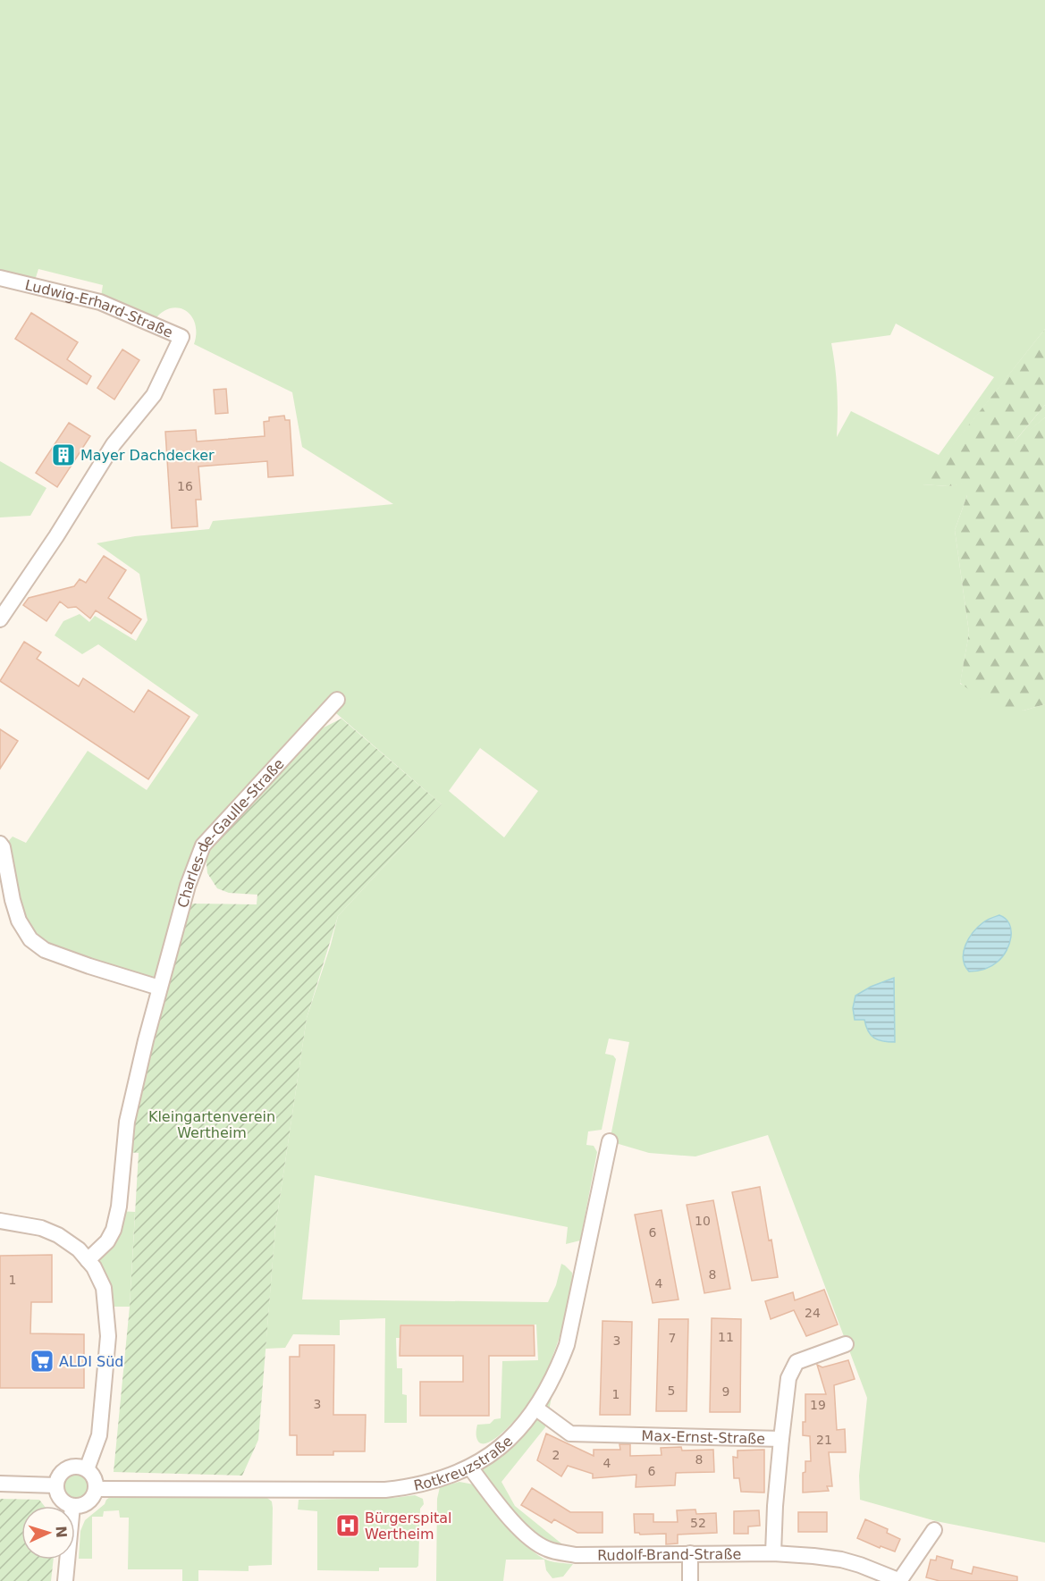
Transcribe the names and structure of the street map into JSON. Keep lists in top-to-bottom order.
{
  "streets": {
    "street": [
      "Ludwig-Erhard-Straße",
      "Charles-de-Gaulle-Straße",
      "Max-Ernst-Straße",
      "Rotkreuzstraße",
      "Rudolf-Brand-Straße"
    ]
  },
  "crossings": [
    ["Max-Ernst-Straße", "Rotkreuzstraße"],
    ["Rotkreuzstraße", "Rudolf-Brand-Straße"]
  ],
  "parks": ["Kleingartenverein Wertheim"],
  "places": {
    "building": ["Mayer Dachdecker"],
    "supermarket": ["ALDI Süd"],
    "hospital": ["Bürgerspital Wertheim"]
  },
  "house_numbers": [
    "16",
    "10",
    "6",
    "8",
    "1",
    "4",
    "24",
    "11",
    "7",
    "3",
    "5",
    "9",
    "1",
    "3",
    "19",
    "21",
    "2",
    "8",
    "4",
    "6",
    "52"
  ],
  "north": "right"
}
